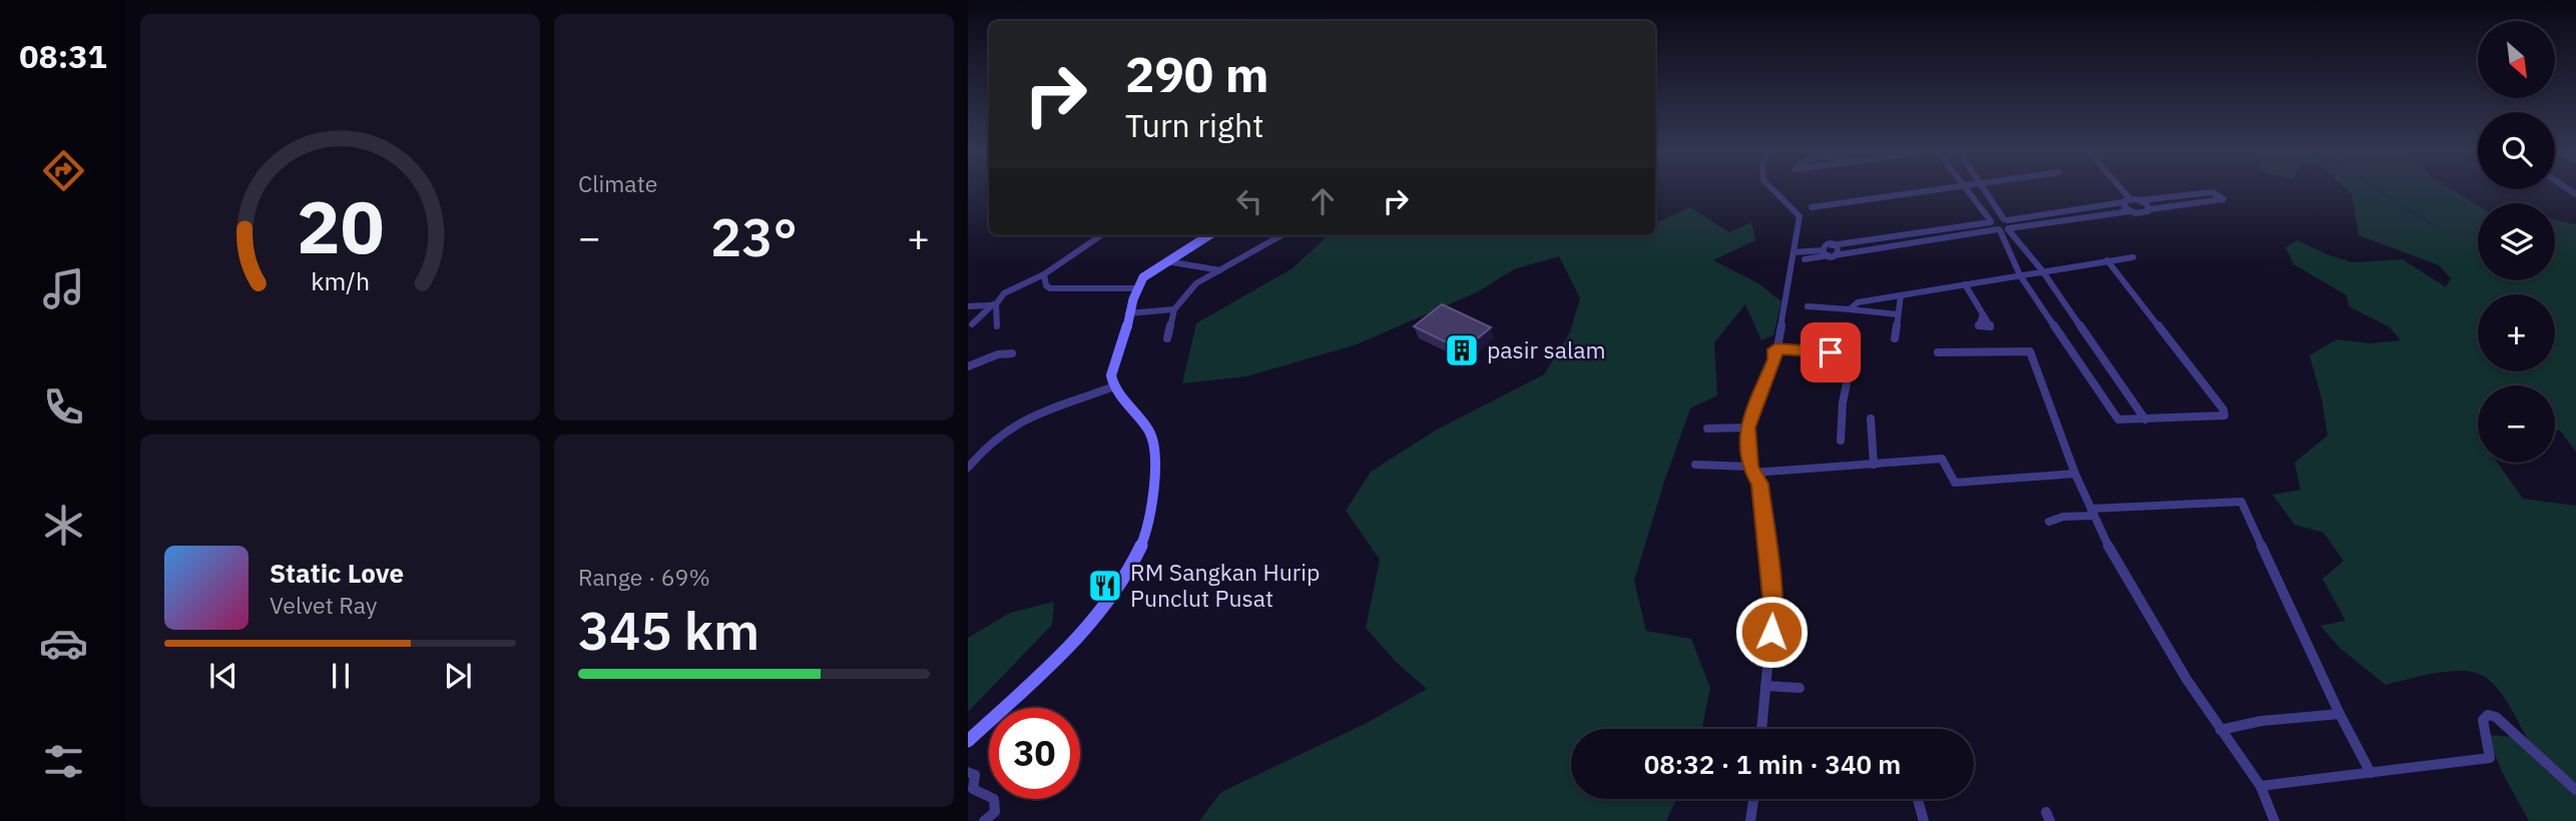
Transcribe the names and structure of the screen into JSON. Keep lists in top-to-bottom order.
{
  "places": {
    "building": ["pasir salam"],
    "restaurant": ["RM Sangkan Hurip Punclut Pusat"]
  },
  "north": "bottom right",
  "page": {
    "tabs": "08:31",
    "tile": [
      "Climate",
      ["Range · 69%", "345 km"]
    ],
    "map_buttons": ["+", "−"],
    "turn": ["290 m", "Turn right"],
    "heat": ["−", "23°", "+"],
    "song": ["Static Love", "Velvet Ray"],
    "limit": "30",
    "trip": "08:32 · 1 min · 340 m",
    "gauge": ["20", "km/h"]
  }
}
